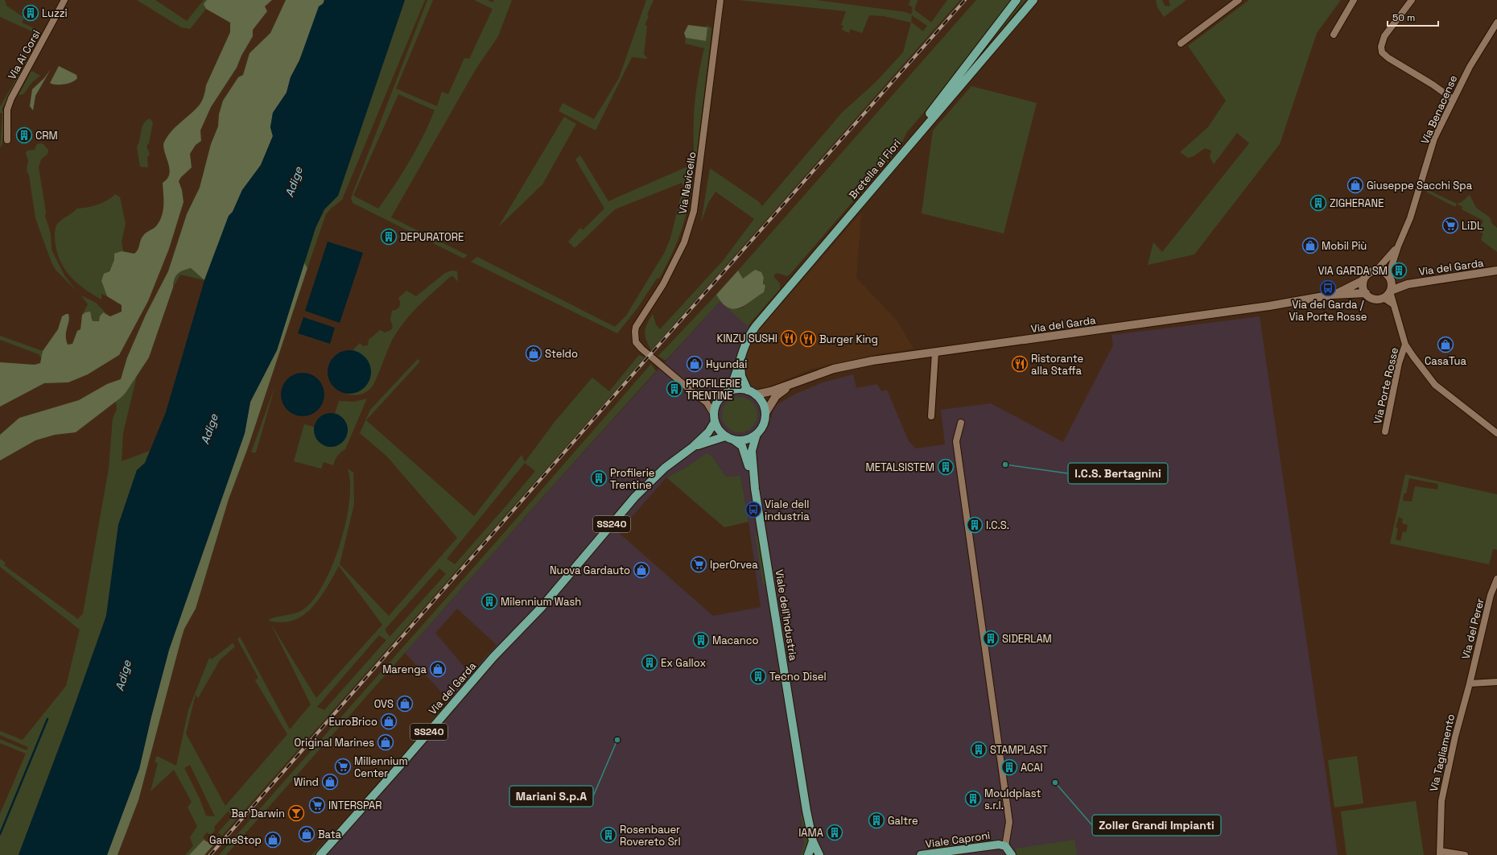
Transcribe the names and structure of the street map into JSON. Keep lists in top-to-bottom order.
{
  "streets": {
    "main road": [
      "Bretella ai Fiori",
      "Via del Garda",
      "SS240",
      "Viale dell'Industria",
      "Viale Caproni"
    ],
    "street": [
      "Via Ai Corsi",
      "Via Benacense",
      "Via Navicello",
      "Via Porte Rosse",
      "Via del Perer",
      "Via Tagliamento"
    ]
  },
  "crossings": [
    ["Bretella ai Fiori", "Via Navicello"],
    ["Bretella ai Fiori", "Via del Garda"],
    ["Bretella ai Fiori", "Viale dell'Industria"],
    ["Via Navicello", "Via del Garda"],
    ["Via Navicello", "Viale dell'Industria"],
    ["Via del Garda", "Via Porte Rosse"],
    ["Via del Garda", "Viale dell'Industria"],
    ["Via del Perer", "Via Tagliamento"]
  ],
  "water": ["Adige"],
  "places": {
    "building": [
      "Luzzi",
      "CRM",
      "ZIGHERANE",
      "DEPURATORE",
      "VIA GARDA SM",
      "PROFILERIE TRENTINE",
      "METALSISTEM",
      "Profilerie Trentine",
      "I.C.S.",
      "Milennium Wash",
      "SIDERLAM",
      "Macanco",
      "Ex Gallox",
      "Tecno Disel",
      "STAMPLAST",
      "ACAI",
      "Mouldplast s.r.l.",
      "Galtre",
      "IAMA",
      "Rosenbauer Rovereto Srl"
    ],
    "shop": [
      "Giuseppe Sacchi Spa",
      "Mobil Più",
      "CasaTua",
      "Steldo",
      "Hyundai",
      "Nuova Gardauto",
      "Marenga",
      "OVS",
      "EuroBrico",
      "Original Marines",
      "Wind",
      "Bata",
      "GameStop"
    ],
    "supermarket": [
      "LiDL",
      "IperOrvea",
      "Millennium Center",
      "INTERSPAR"
    ],
    "bus stop": ["Via del Garda / Via Porte Rosse", "Viale dell industria"],
    "restaurant": ["KINZU SUSHI", "Burger King", "Ristorante alla Staffa"],
    "other": ["I.C.S. Bertagnini", "Mariani S.p.A", "Zoller Grandi Impianti"],
    "bar": ["Bar Darwin"]
  },
  "scale_bar": "50 m"
}
